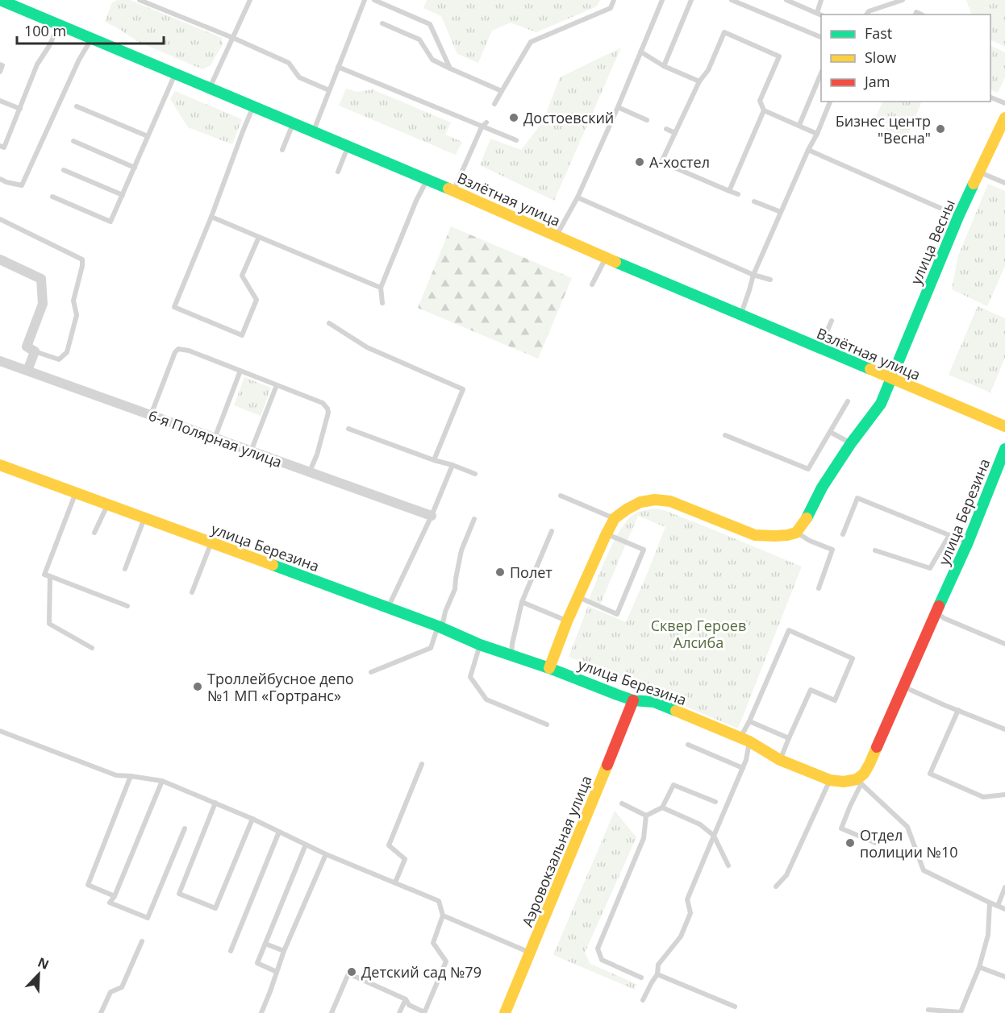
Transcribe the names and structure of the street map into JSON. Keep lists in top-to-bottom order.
{
  "streets": {
    "street": [
      "Взлётная улица",
      "улица Весны",
      "6-я Полярная улица",
      "улица Березина",
      "Аэровокзальная улица"
    ]
  },
  "crossings": [
    ["Взлётная улица", "улица Весны"],
    ["улица Березина", "Аэровокзальная улица"]
  ],
  "parks": ["Сквер Героев Алсиба"],
  "places": [
    "Достоевский",
    "Бизнес центр \"Весна\"",
    "А-хостел",
    "Полет",
    "Троллейбусное депо №1 МП «Гортранс»",
    "Отдел полиции №10",
    "Детский сад №79"
  ],
  "legend": ["Fast", "Slow", "Jam"],
  "scale_bar": "100 m",
  "north": "top right"
}
